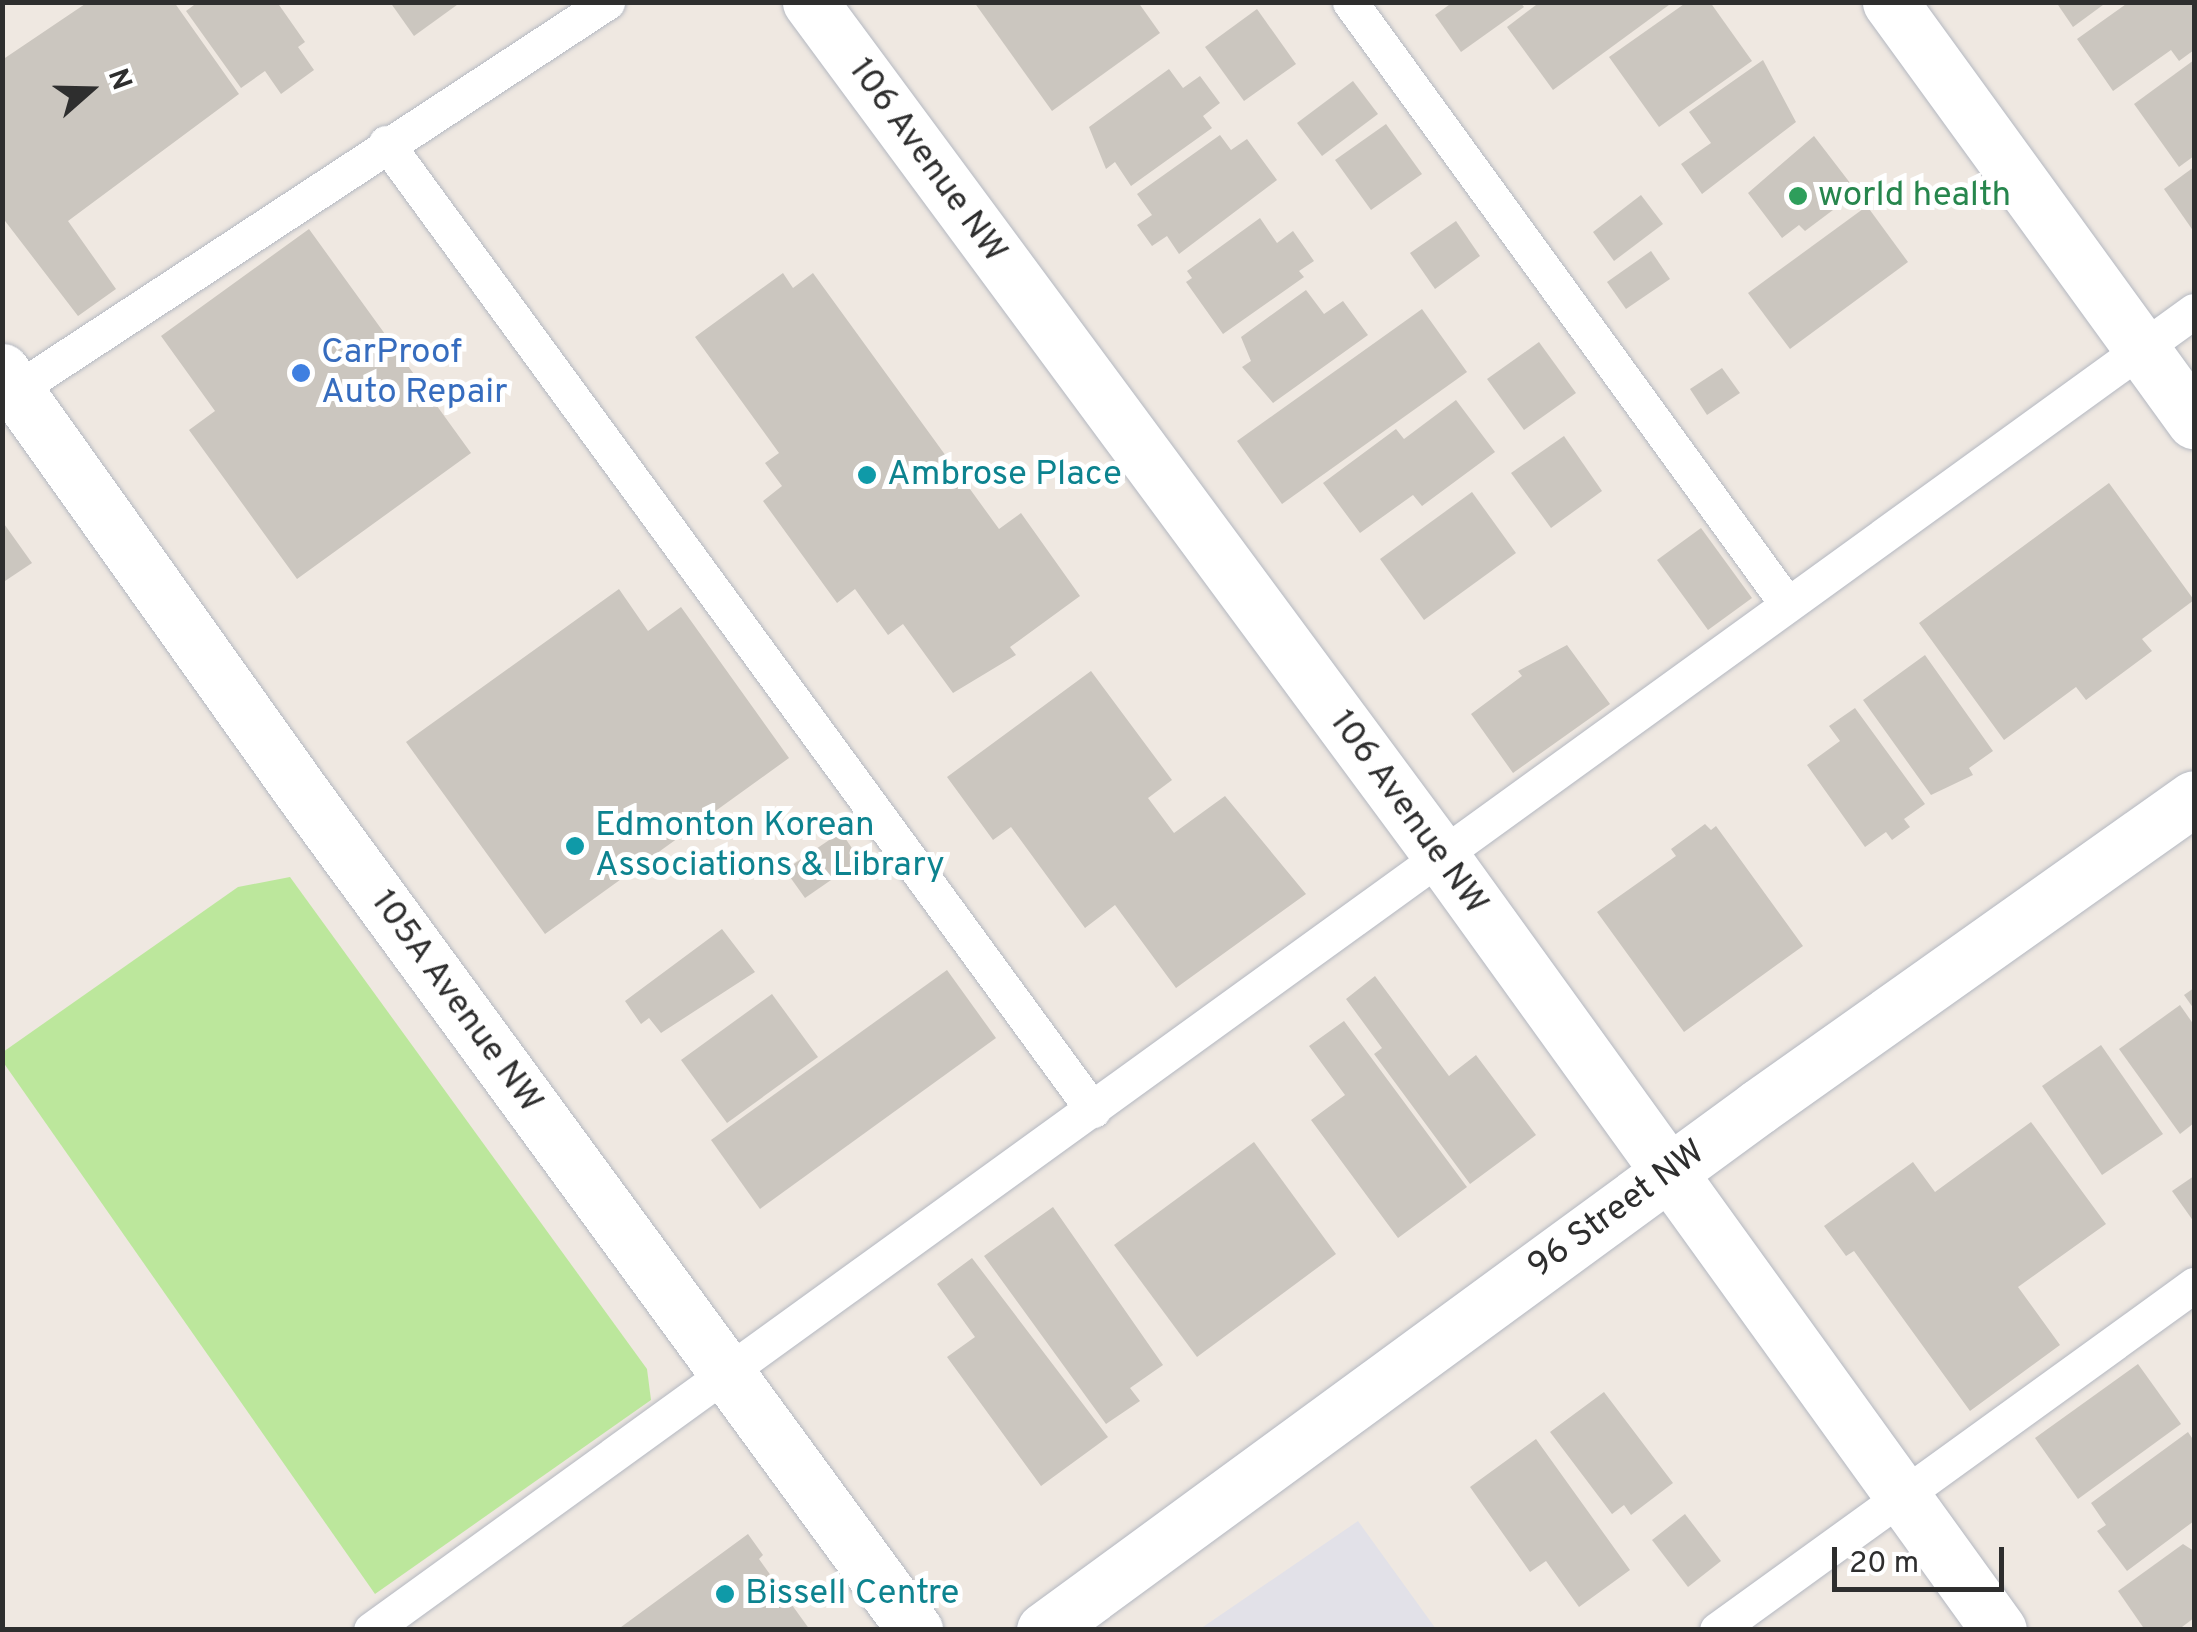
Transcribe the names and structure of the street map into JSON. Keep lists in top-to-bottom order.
{
  "streets": {
    "street": ["106 Avenue NW", "105A Avenue NW", "96 Street NW"]
  },
  "crossings": [
    ["106 Avenue NW", "96 Street NW"]
  ],
  "places": [
    "world health",
    "CarProof Auto Repair",
    "Ambrose Place",
    "Edmonton Korean Associations & Library",
    "Bissell Centre"
  ],
  "scale_bar": "20 m",
  "north": "right"
}
